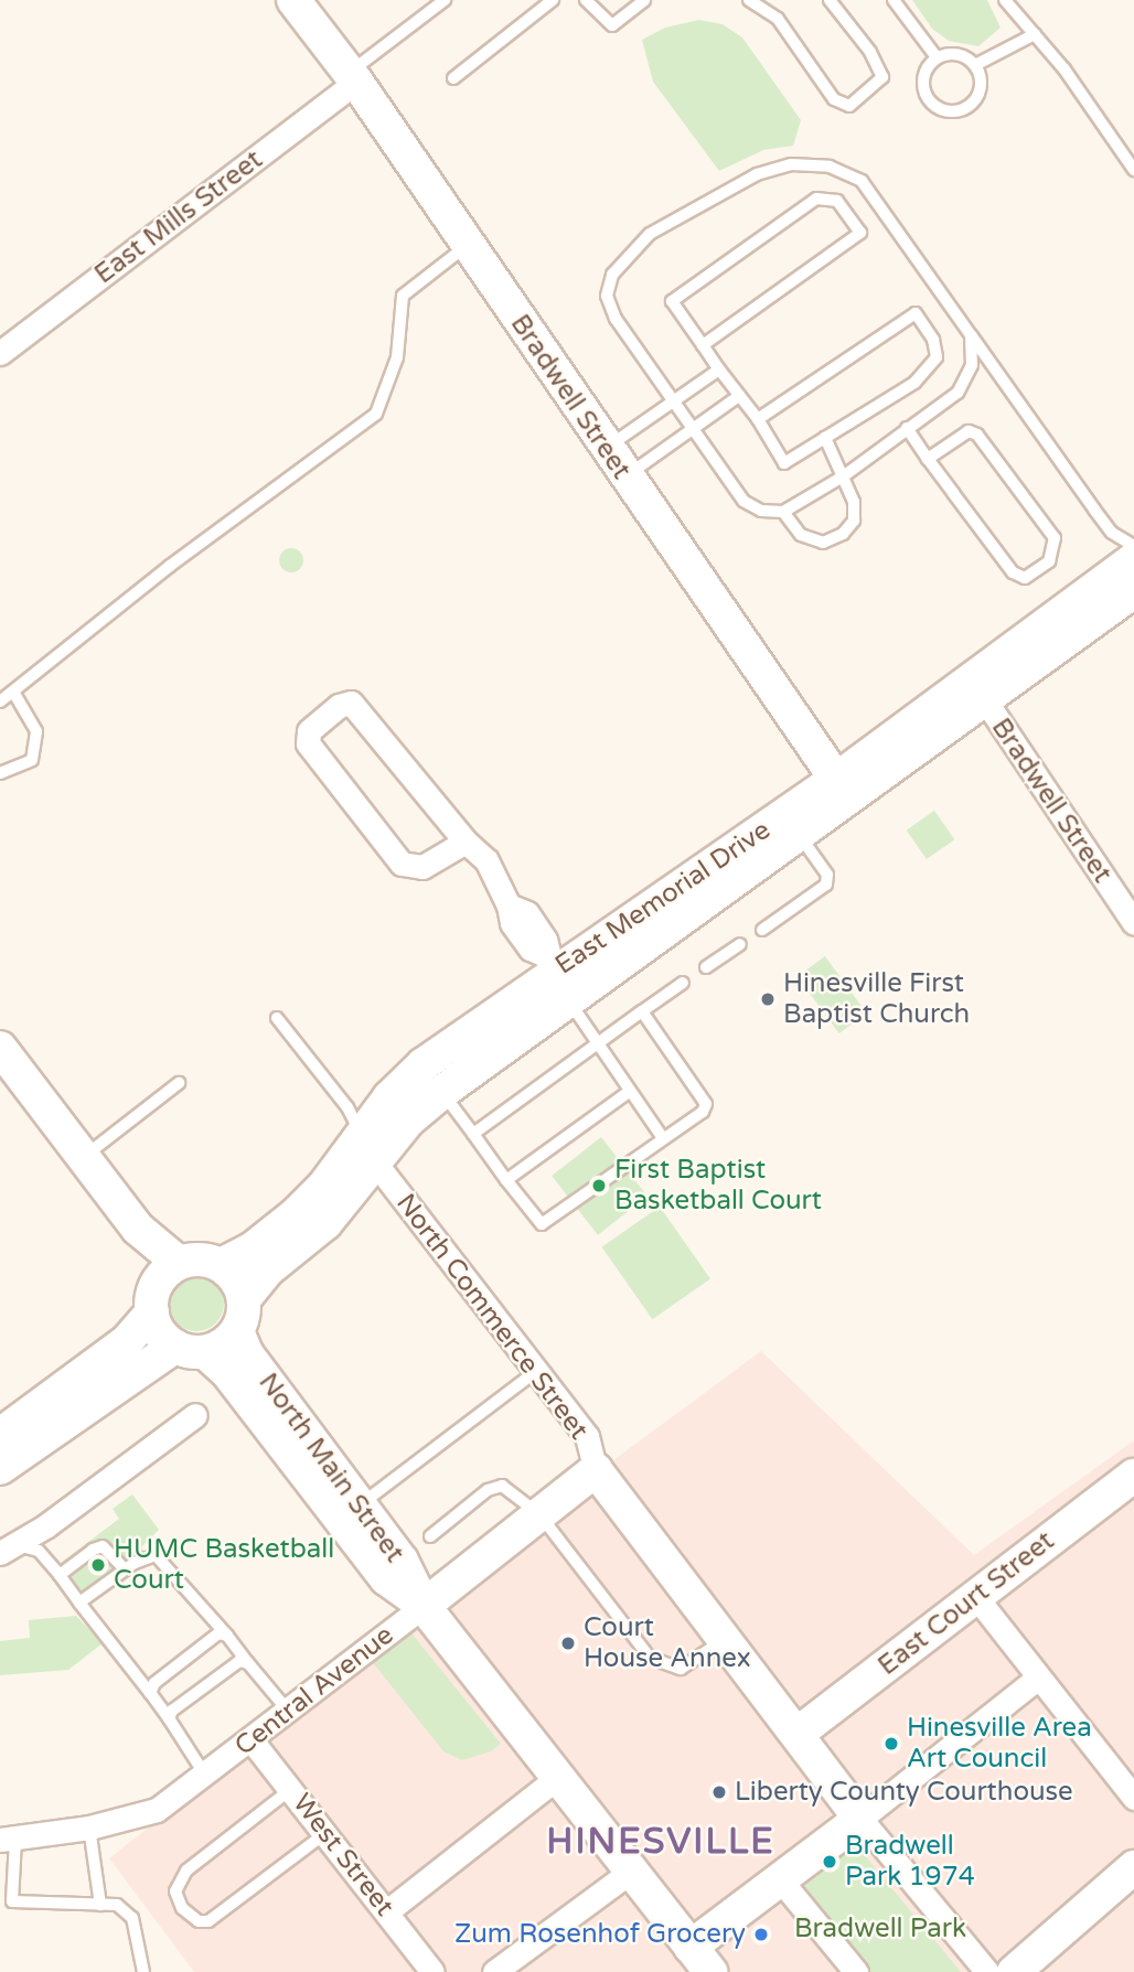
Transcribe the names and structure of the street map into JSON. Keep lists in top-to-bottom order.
{
  "streets": {
    "main road": [
      "Bradwell Street",
      "East Memorial Drive",
      "North Commerce Street",
      "North Main Street",
      "East Court Street",
      "Central Avenue"
    ],
    "street": ["East Mills Street", "West Street"]
  },
  "crossings": [
    ["East Mills Street", "Bradwell Street"],
    ["Bradwell Street", "East Memorial Drive"],
    ["East Memorial Drive", "North Commerce Street"],
    ["East Memorial Drive", "North Main Street"],
    ["North Commerce Street", "East Court Street"],
    ["North Commerce Street", "Central Avenue"],
    ["North Main Street", "Central Avenue"],
    ["Central Avenue", "West Street"]
  ],
  "districts": ["HINESVILLE"],
  "parks": ["Bradwell Park"],
  "places": [
    "Hinesville First Baptist Church",
    "First Baptist Basketball Court",
    "HUMC Basketball Court",
    "Court House Annex",
    "Hinesville Area Art Council",
    "Liberty County Courthouse",
    "Bradwell Park 1974",
    "Zum Rosenhof Grocery"
  ]
}
